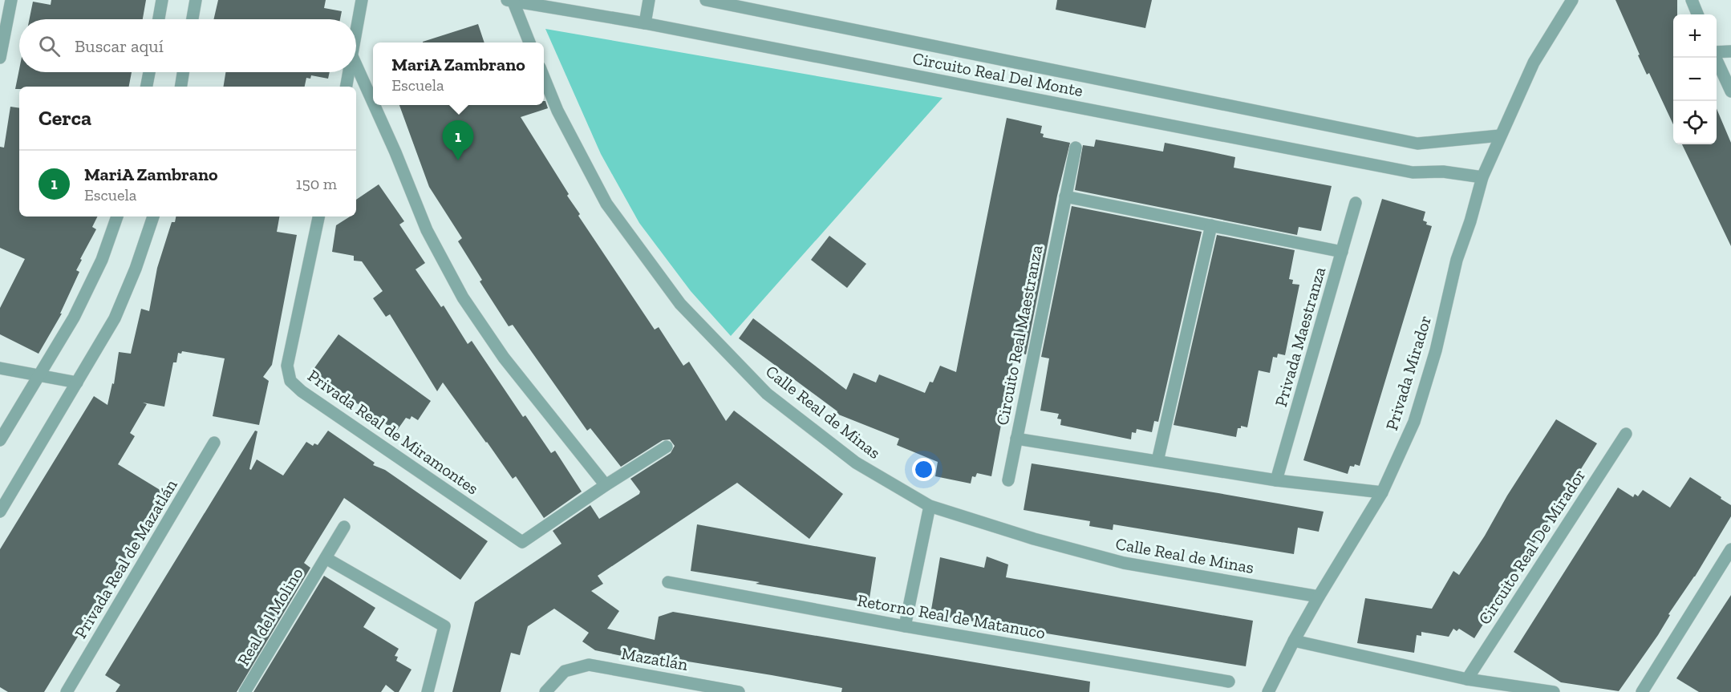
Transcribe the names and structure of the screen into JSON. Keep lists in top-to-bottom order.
{
  "streets": {
    "street": [
      "Circuito Real Del Monte",
      "Circuito Real Maestranza",
      "Privada Maestranza",
      "Privada Mirador",
      "Calle Real de Minas",
      "Privada Real de Miramontes",
      "Circuito Real De Mirador",
      "Privada Real de Mazatlán",
      "Real del Molino",
      "Retorno Real de Matanuco",
      "Mazatlán"
    ]
  },
  "crossings": [
    ["Circuito Real Del Monte", "Privada Mirador"],
    ["Privada Mirador", "Calle Real de Minas"]
  ],
  "page": {
    "map_buttons": ["+", "−"],
    "search": "Buscar aquí",
    "popup": ["MariA Zambrano", "Escuela"],
    "heading": "Cerca",
    "pins": "1",
    "list": [
      {
        "mark": "1",
        "name": "MariA Zambrano",
        "note": "Escuela",
        "value": "150 m"
      }
    ]
  }
}
